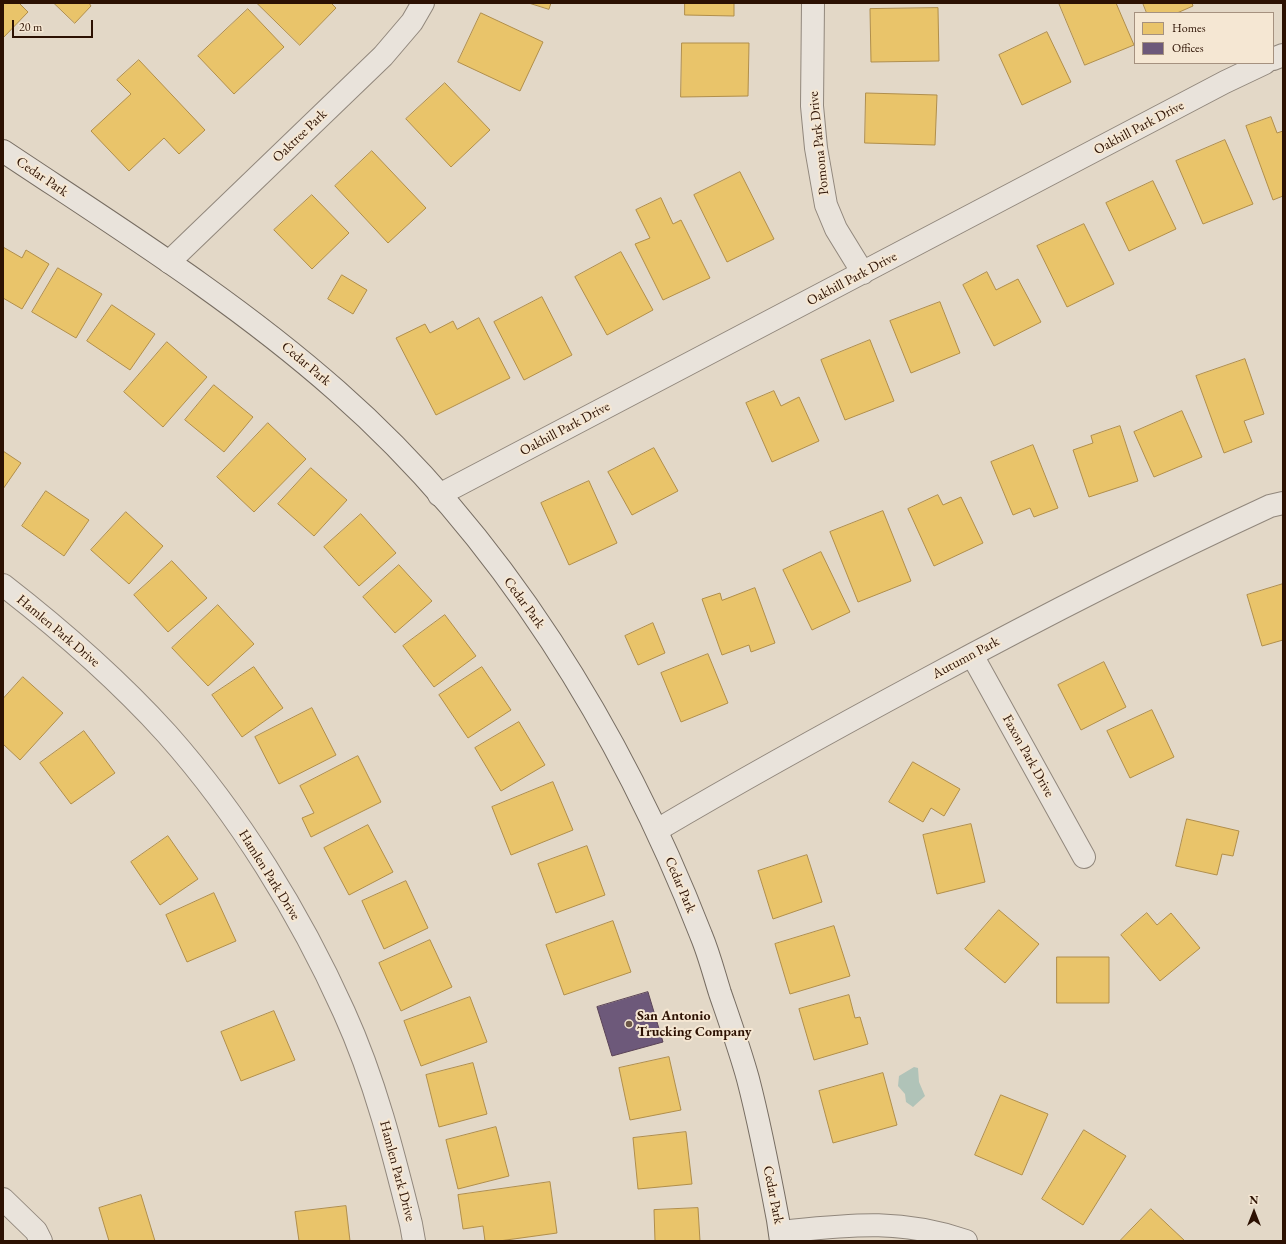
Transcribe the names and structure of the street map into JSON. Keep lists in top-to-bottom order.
{
  "streets": {
    "street": [
      "Oakhill Park Drive",
      "Oaktree Park",
      "Pomona Park Drive",
      "Cedar Park",
      "Hamlen Park Drive",
      "Autumn Park",
      "Faxon Park Drive"
    ]
  },
  "crossings": [
    ["Oakhill Park Drive", "Pomona Park Drive"],
    ["Oakhill Park Drive", "Cedar Park"],
    ["Oaktree Park", "Cedar Park"],
    ["Cedar Park", "Autumn Park"],
    ["Autumn Park", "Faxon Park Drive"]
  ],
  "places": ["San Antonio Trucking Company"],
  "legend": ["Homes", "Offices"],
  "scale_bar": "20 m",
  "north": "top"
}
